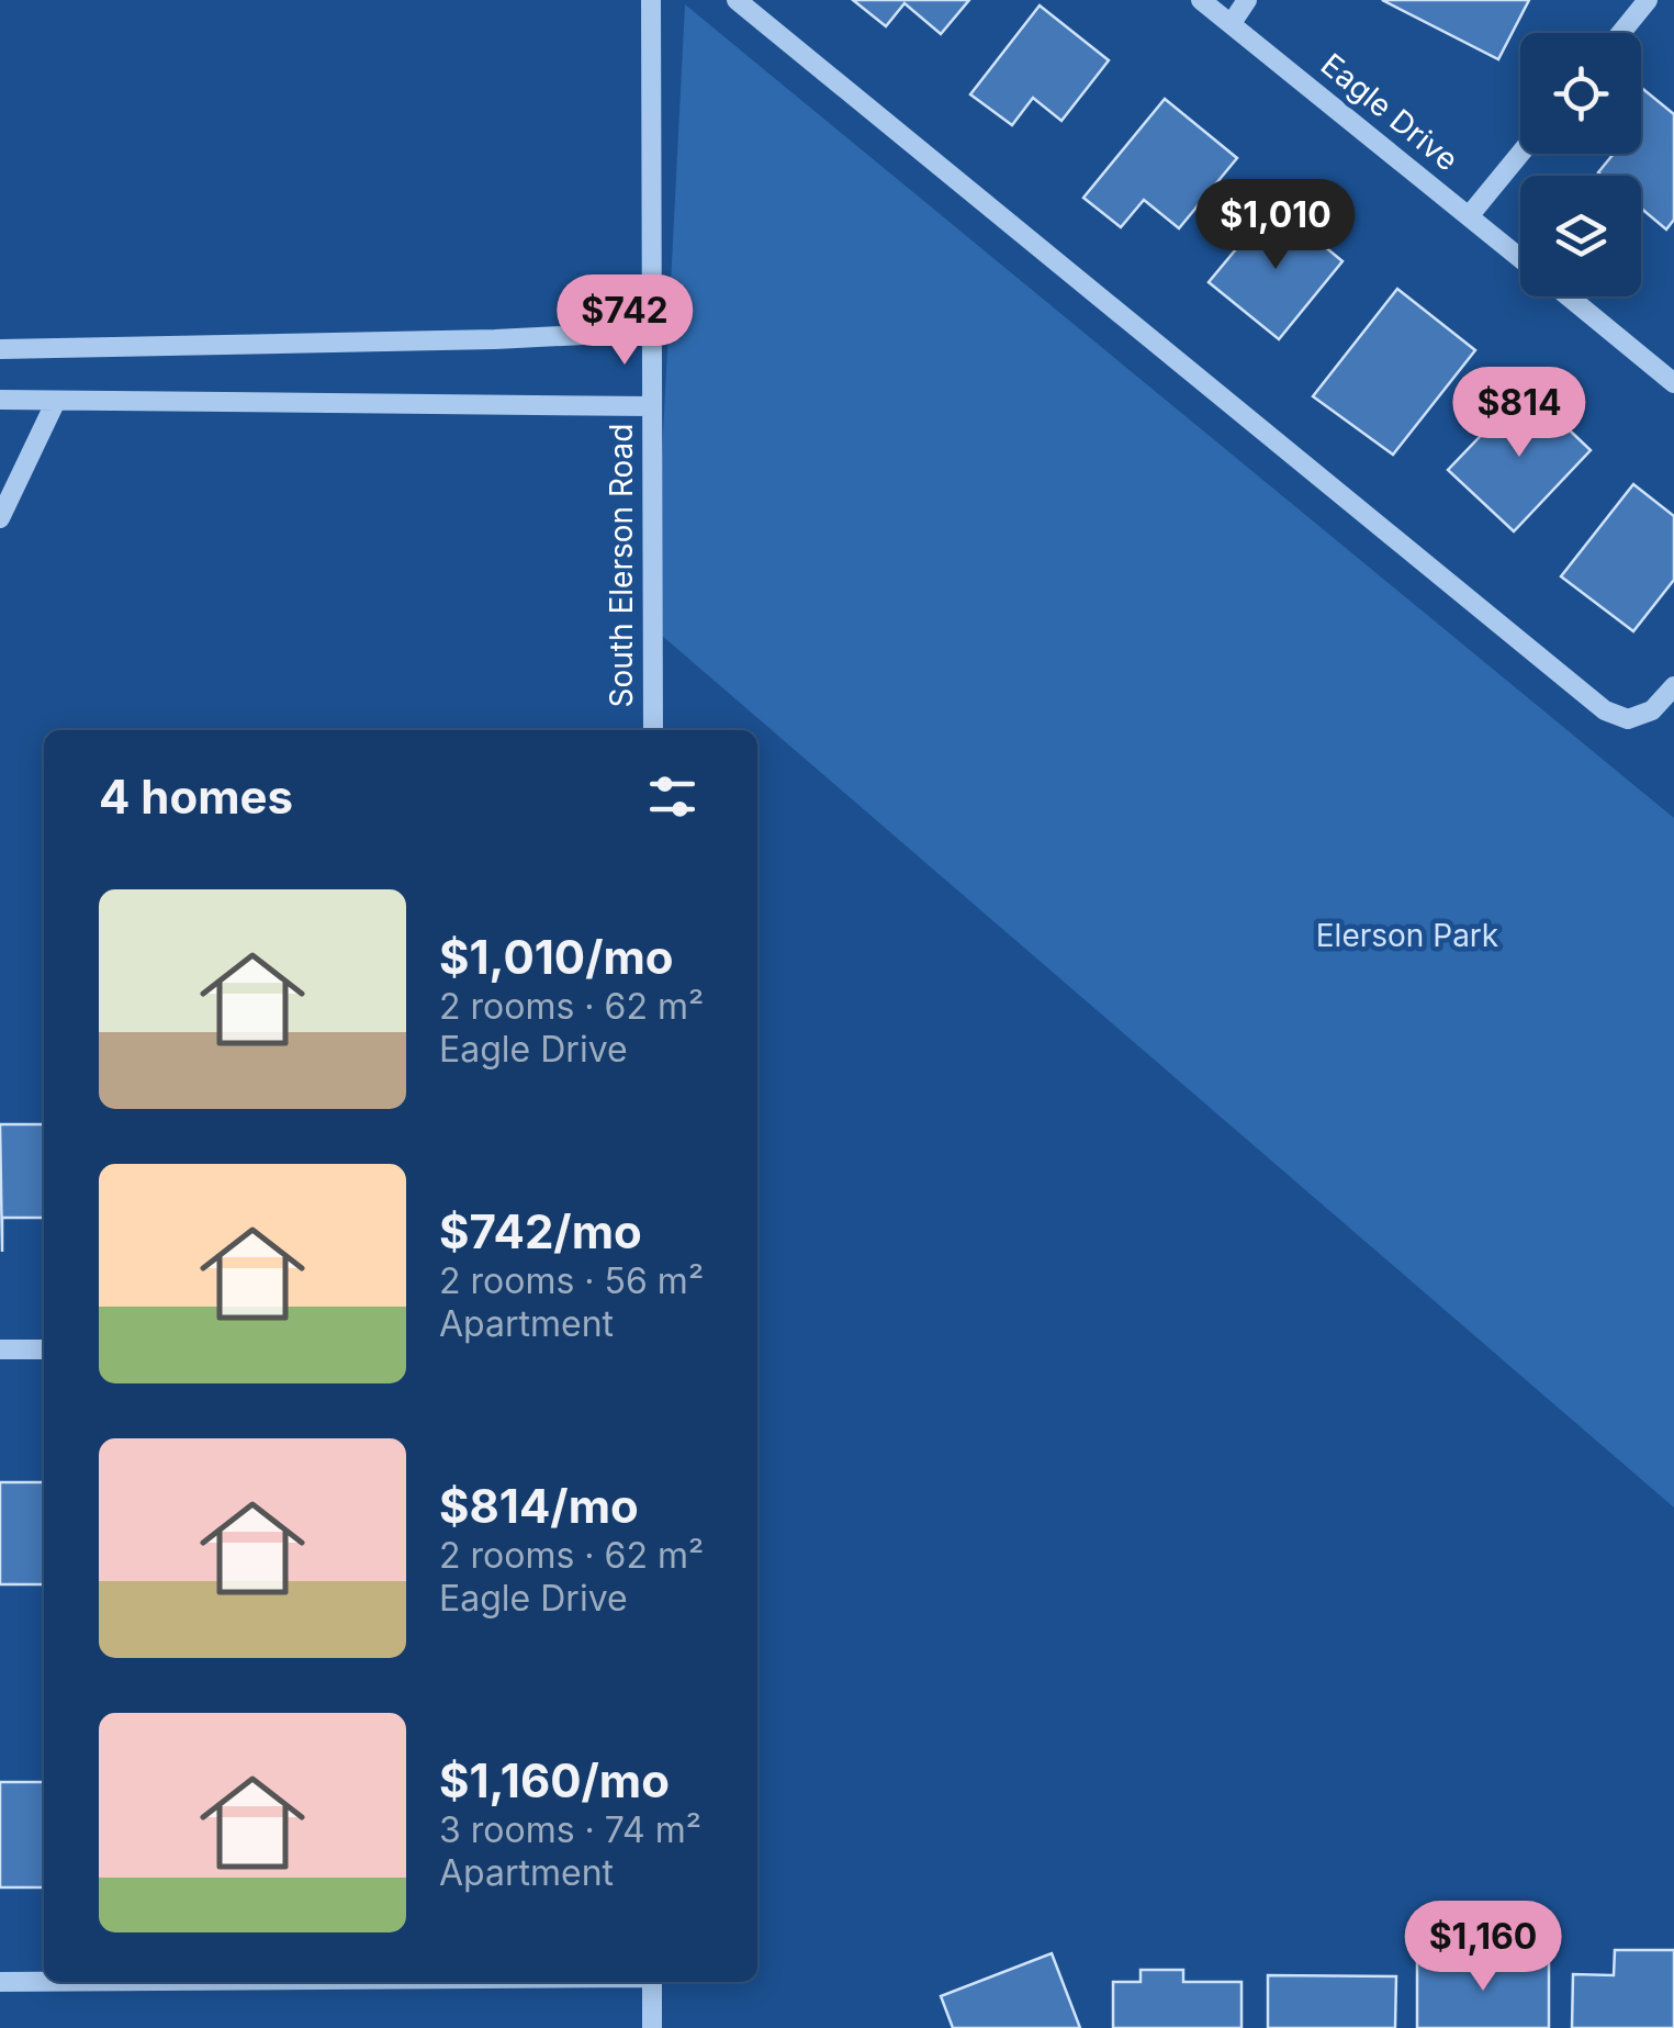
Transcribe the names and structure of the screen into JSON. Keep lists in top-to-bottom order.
{
  "streets": {
    "street": ["Eagle Drive", "South Elerson Road"]
  },
  "parks": ["Elerson Park"],
  "page": {
    "price": [
      "$1,010",
      "$742",
      "$814",
      "$1,160"
    ],
    "heading": "4 homes",
    "list": [
      {
        "name": "$1,010/mo",
        "note": "2 rooms · 62 m² · Eagle Drive"
      },
      {
        "name": "$742/mo",
        "note": "2 rooms · 56 m² · Apartment"
      },
      {
        "name": "$814/mo",
        "note": "2 rooms · 62 m² · Eagle Drive"
      },
      {
        "name": "$1,160/mo",
        "note": "3 rooms · 74 m² · Apartment"
      }
    ]
  }
}
